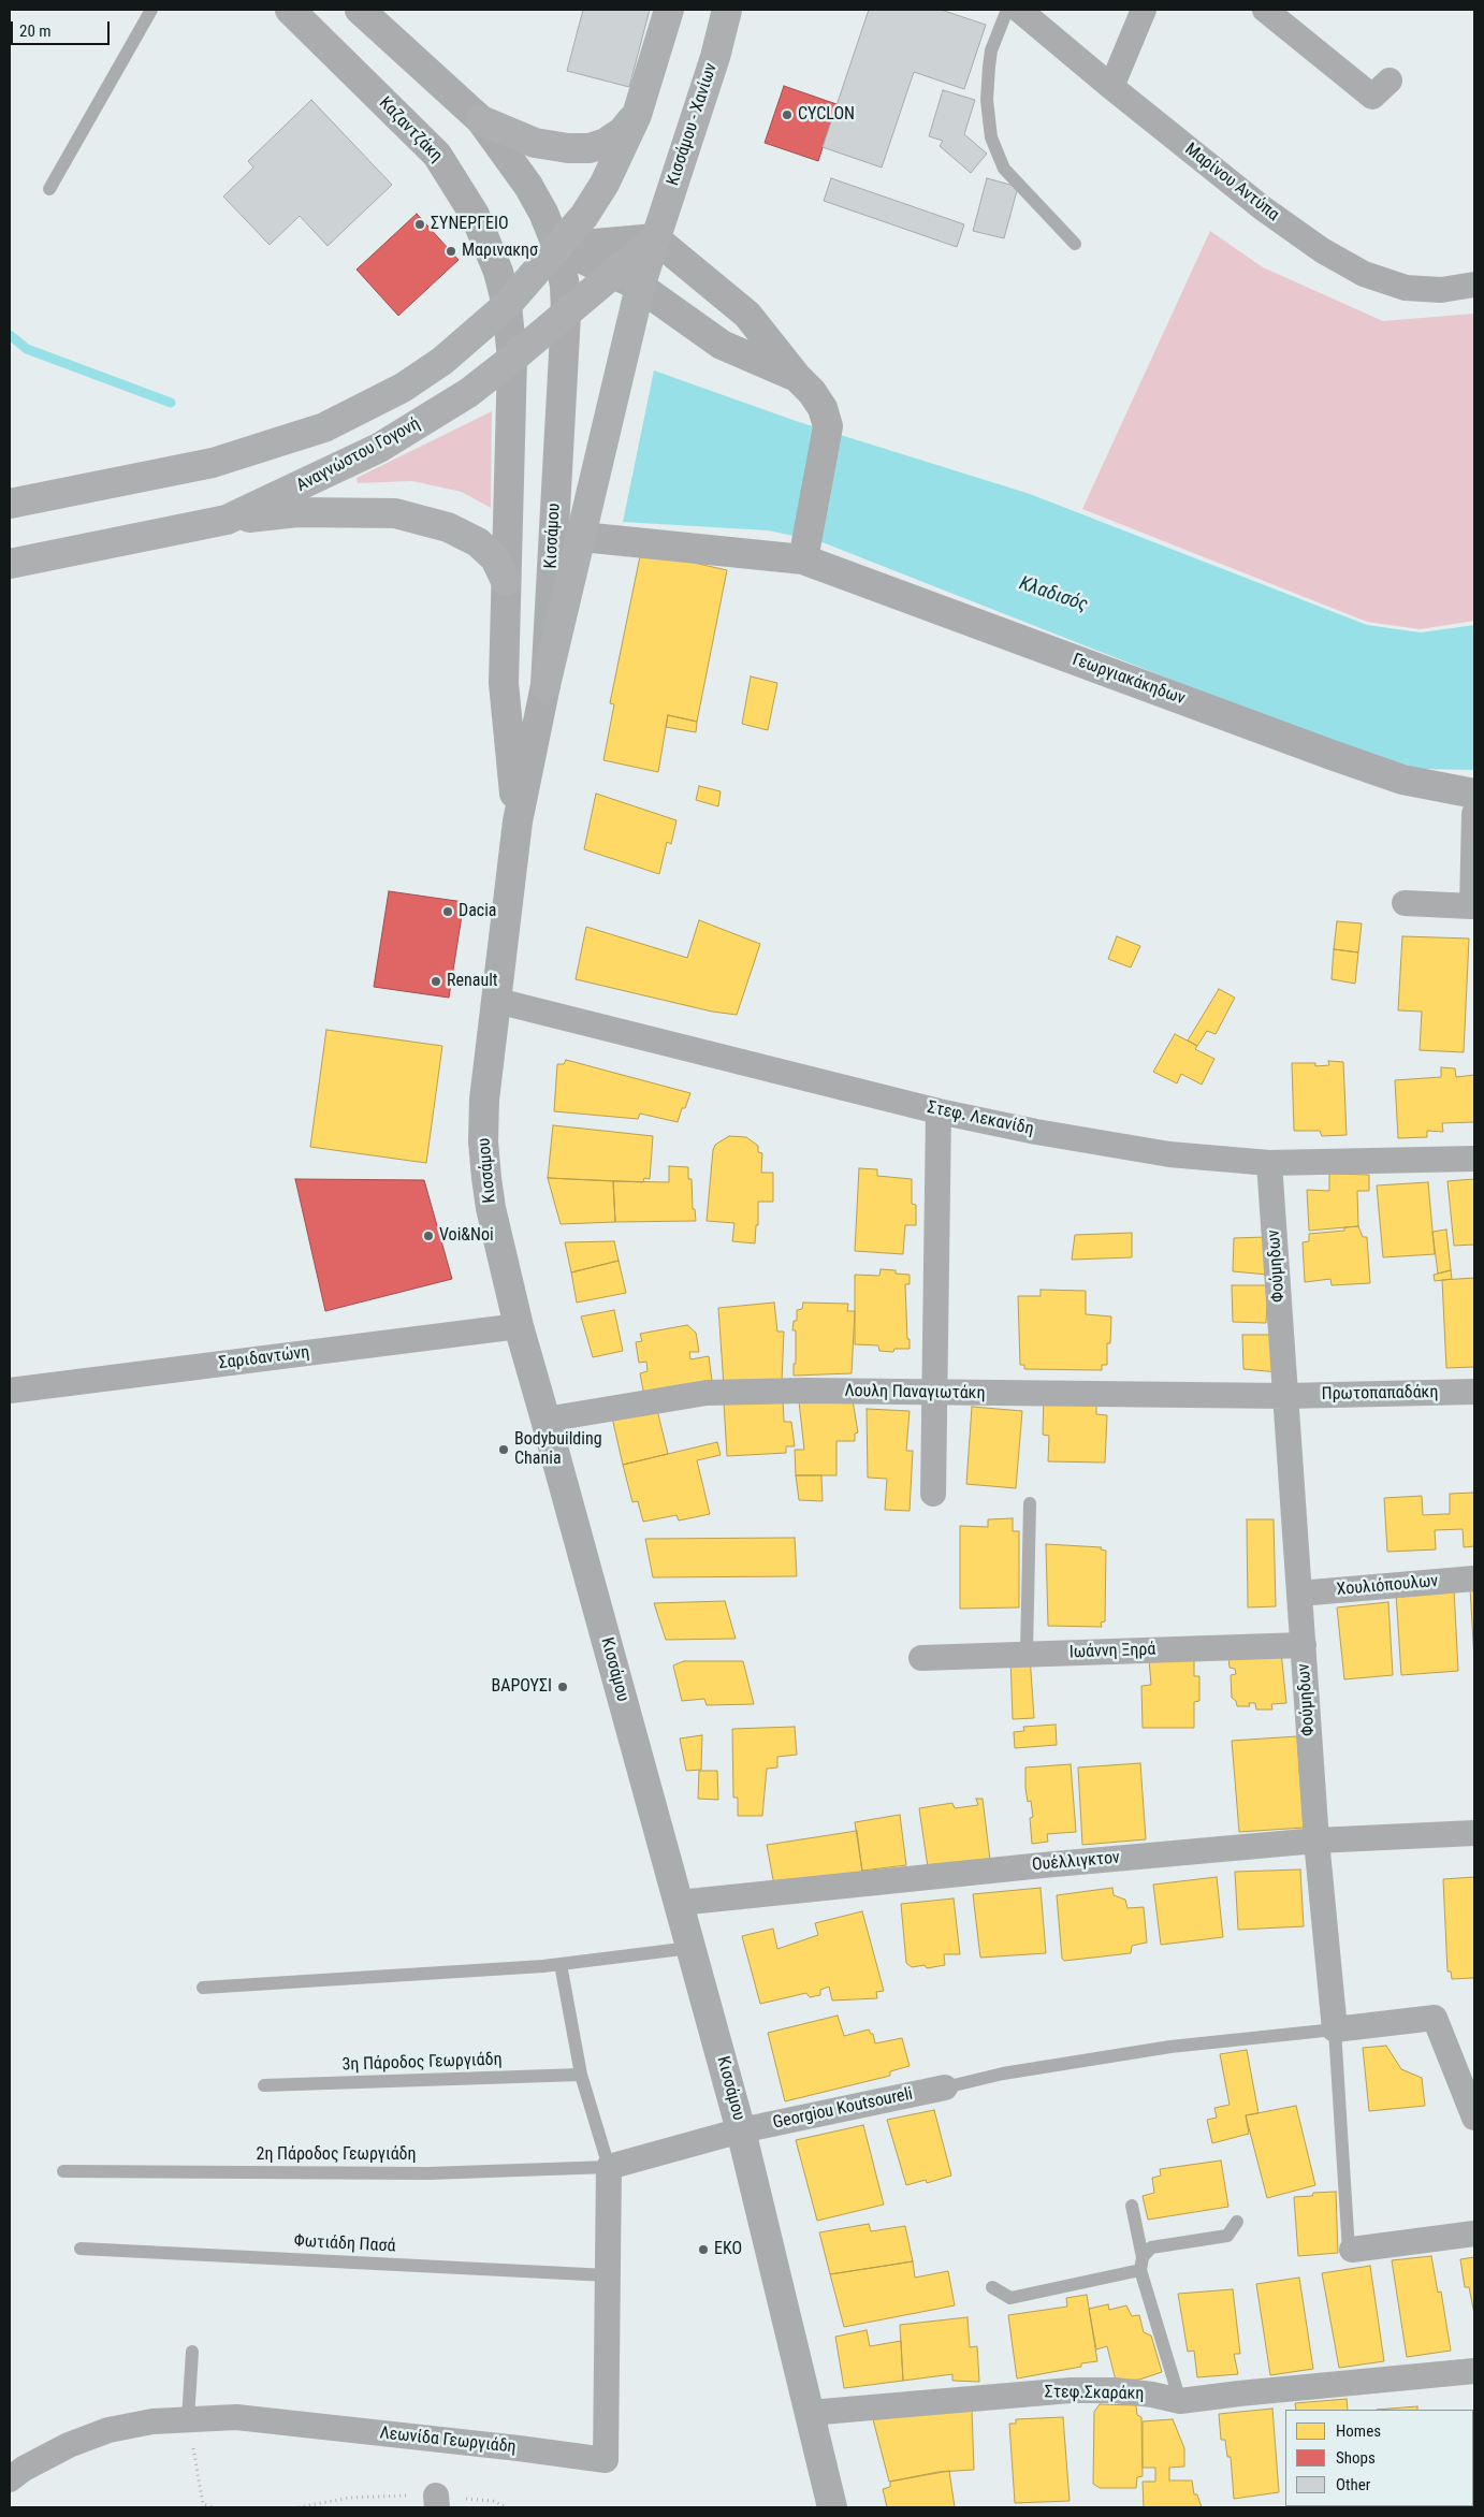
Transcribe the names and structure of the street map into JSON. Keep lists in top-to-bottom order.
{
  "streets": {
    "main road": [
      "Κισσάμου - Χανίων",
      "Καζαντζάκη",
      "Αναγνώστου Γογονή",
      "Κισσάμου",
      "Γεωργιακάκηδων"
    ],
    "street": [
      "Μαρίνου Αντύπα",
      "Στεφ. Λεκανίδη",
      "Φούμηδων",
      "Σαριδαντώνη",
      "Λουλη Παναγιωτάκη",
      "Πρωτοπαπαδάκη",
      "Χουλιόπουλων",
      "Ιωάννη Ξηρά",
      "Ουέλλιγκτον",
      "Georgiou Koutsoureli",
      "Στεφ.Σκαράκη",
      "Λεωνίδα Γεωργιάδη"
    ],
    "lane": ["3η Πάροδος Γεωργιάδη", "2η Πάροδος Γεωργιάδη", "Φωτιάδη Πασά"]
  },
  "crossings": [
    ["Κισσάμου - Χανίων", "Αναγνώστου Γογονή"],
    ["Κισσάμου - Χανίων", "Κισσάμου"],
    ["Κισσάμου - Χανίων", "Γεωργιακάκηδων"],
    ["Καζαντζάκη", "Κισσάμου"],
    ["Αναγνώστου Γογονή", "Κισσάμου"],
    ["Κισσάμου", "Στεφ. Λεκανίδη"],
    ["Κισσάμου", "Σαριδαντώνη"],
    ["Κισσάμου", "Λουλη Παναγιωτάκη"],
    ["Κισσάμου", "Ουέλλιγκτον"],
    ["Κισσάμου", "Georgiou Koutsoureli"],
    ["Κισσάμου", "Στεφ.Σκαράκη"],
    ["Στεφ. Λεκανίδη", "Φούμηδων"],
    ["Φούμηδων", "Λουλη Παναγιωτάκη"],
    ["Φούμηδων", "Πρωτοπαπαδάκη"],
    ["Φούμηδων", "Χουλιόπουλων"],
    ["Φούμηδων", "Ιωάννη Ξηρά"],
    ["Φούμηδων", "Ουέλλιγκτον"],
    ["Λουλη Παναγιωτάκη", "Πρωτοπαπαδάκη"],
    ["3η Πάροδος Γεωργιάδη", "Λεωνίδα Γεωργιάδη"],
    ["2η Πάροδος Γεωργιάδη", "Λεωνίδα Γεωργιάδη"],
    ["Φωτιάδη Πασά", "Λεωνίδα Γεωργιάδη"]
  ],
  "water": ["Κλαδισός"],
  "places": [
    "CYCLON",
    "ΣΥΝΕΡΓΕΙΟ",
    "Μαρινακησ",
    "Dacia",
    "Renault",
    "Voi&Noi",
    "Bodybuilding Chania",
    "ΒΑΡΟΥΣΙ",
    "EKO"
  ],
  "legend": ["Homes", "Shops", "Other"],
  "scale_bar": "20 m"
}
